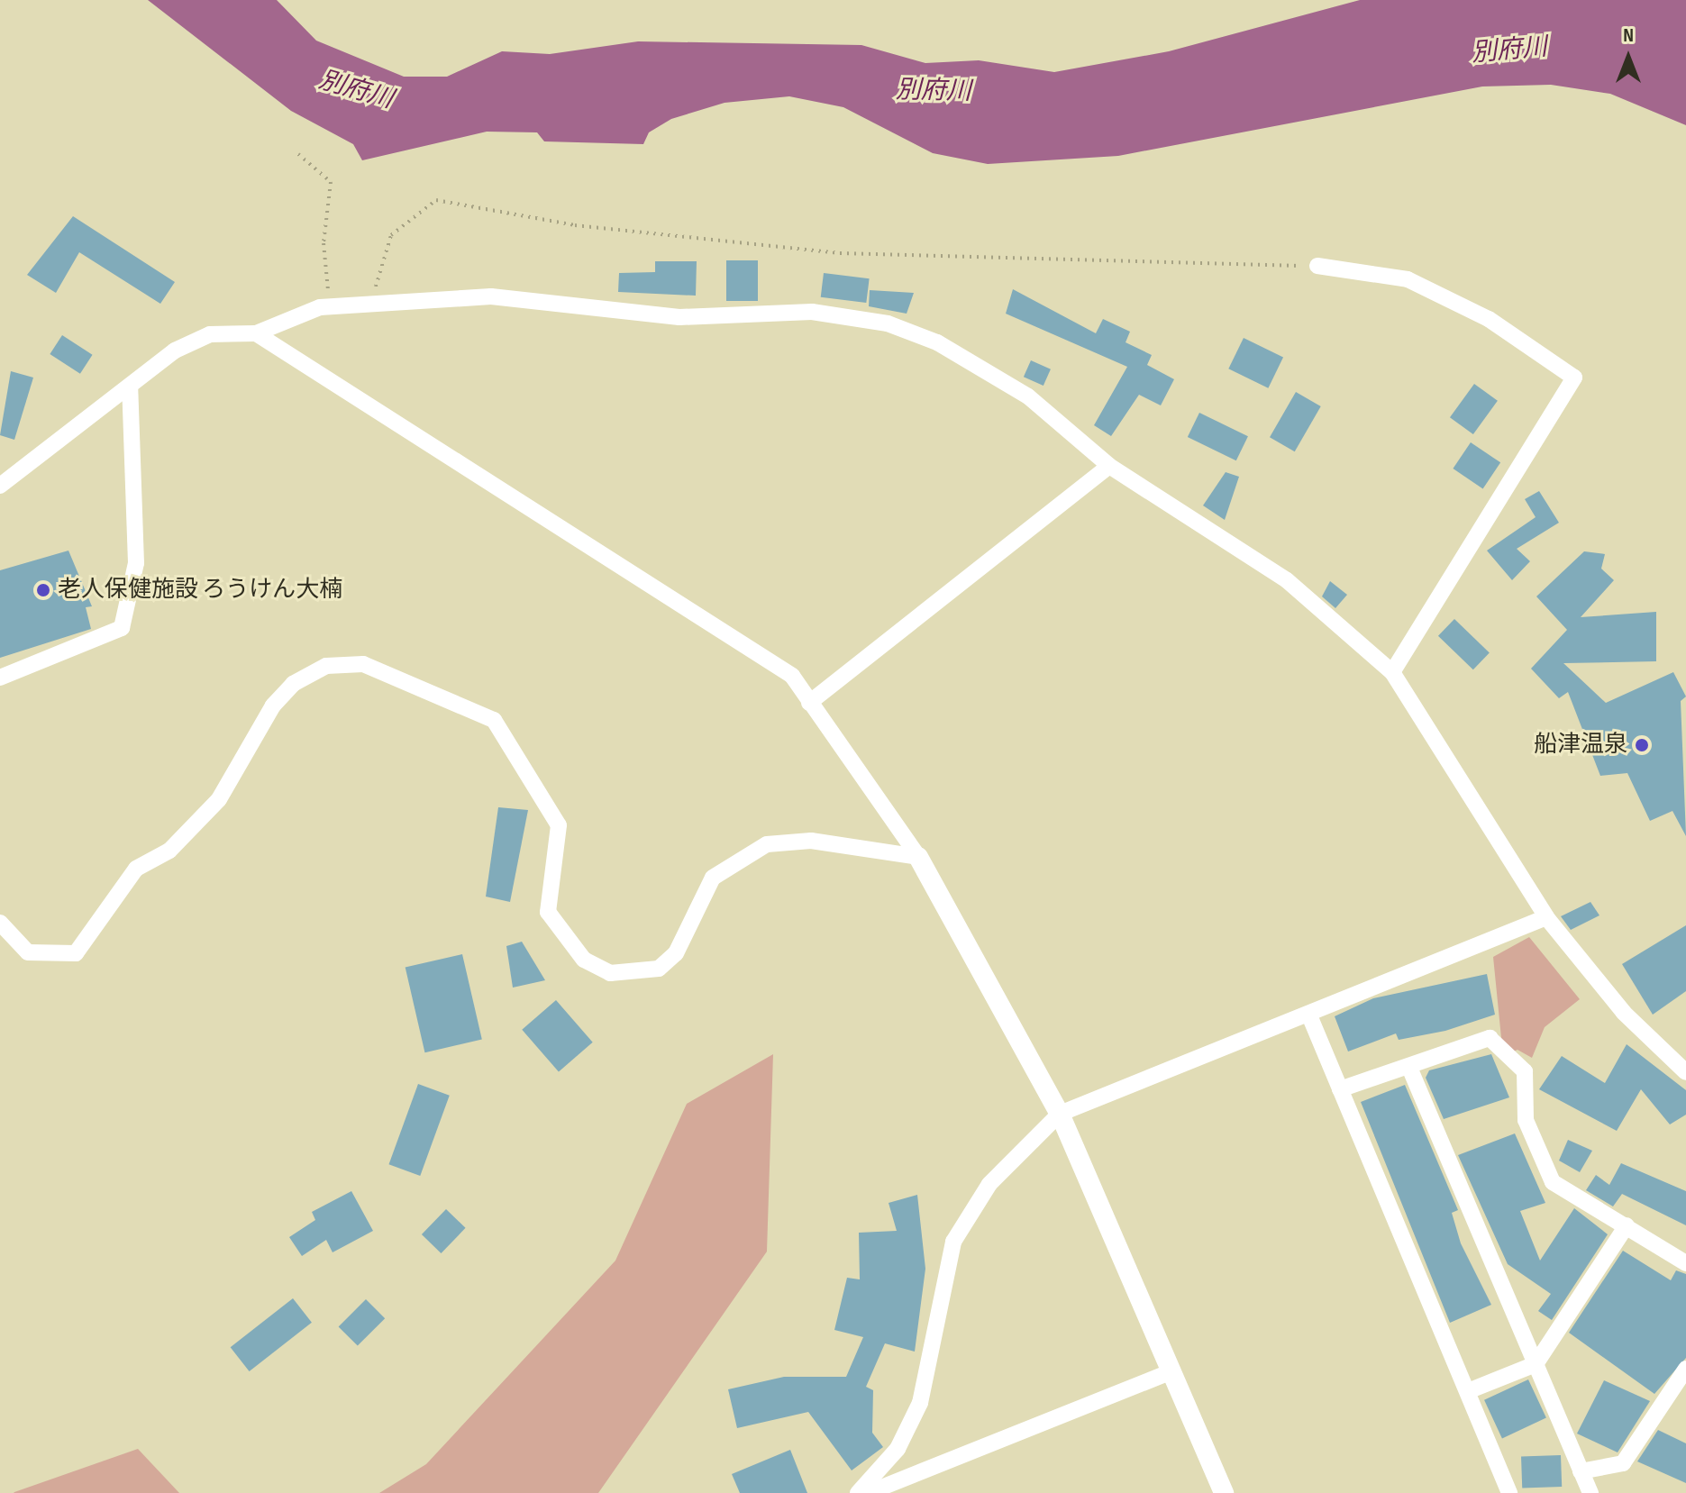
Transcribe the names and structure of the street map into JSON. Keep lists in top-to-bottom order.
{
  "water": ["別府川"],
  "places": ["老人保健施設 ろうけん大楠", "船津温泉"],
  "north": "top"
}
